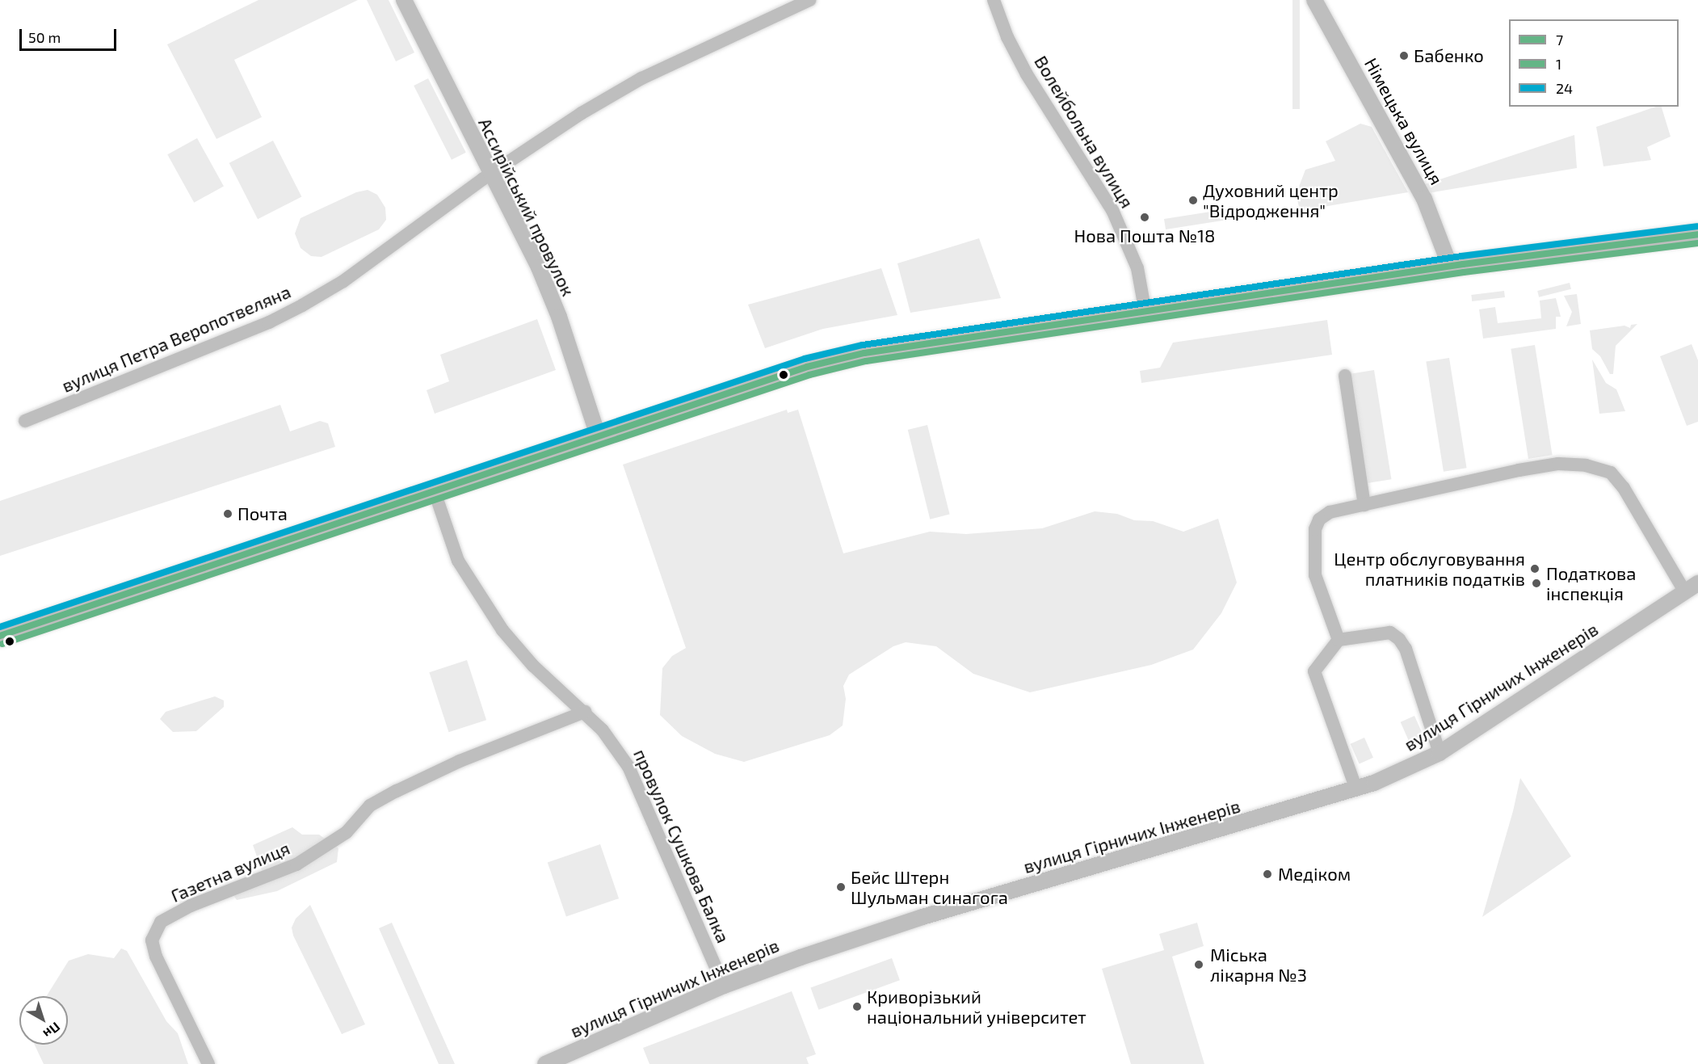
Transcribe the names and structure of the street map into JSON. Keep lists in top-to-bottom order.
{
  "streets": {
    "street": [
      "Німецька вулиця",
      "Волейбольна вулиця",
      "Ассирійський провулок",
      "вулиця Петра Веропотвеляна",
      "вулиця Гірничих Інженерів",
      "провулок Сушкова Балка",
      "Газетна вулиця"
    ]
  },
  "crossings": [
    ["Ассирійський провулок", "вулиця Петра Веропотвеляна"],
    ["вулиця Гірничих Інженерів", "провулок Сушкова Балка"],
    ["провулок Сушкова Балка", "Газетна вулиця"]
  ],
  "places": [
    "Бабенко",
    "Духовний центр \"Відродження\"",
    "Нова Пошта №18",
    "Почта",
    "Центр обслуговування платників податків",
    "Податкова інспекція",
    "Медіком",
    "Бейс Штерн Шульман синагога",
    "Міська лікарня №3",
    "Криворізький національний університет"
  ],
  "lines": ["transit line 24", "transit line 7", "transit line 1"],
  "legend": ["7", "1", "24"],
  "scale_bar": "50 m",
  "north": "bottom right"
}
